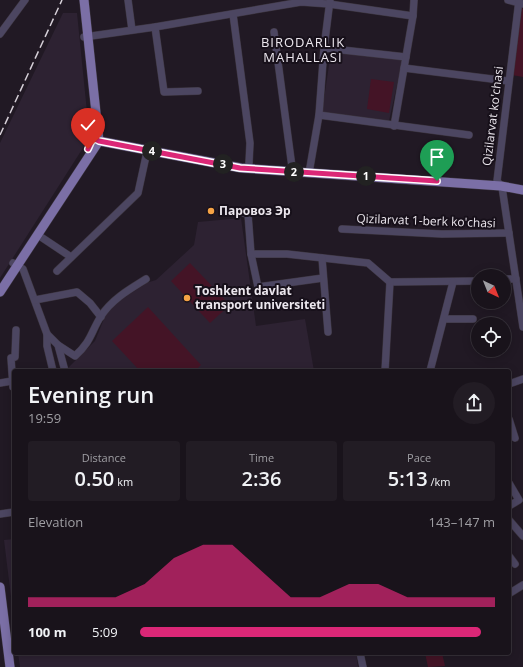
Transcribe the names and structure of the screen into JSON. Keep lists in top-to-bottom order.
{
  "streets": {
    "street": ["Qizilarvat ko'chasi", "Qizilarvat 1-berk ko'chasi"]
  },
  "crossings": [
    ["Qizilarvat ko'chasi", "Qizilarvat 1-berk ko'chasi"]
  ],
  "districts": ["BIRODARLIK MAHALLASI"],
  "places": ["Паровоз Эр", "Toshkent davlat transport universiteti"],
  "north": "bottom right",
  "page": {
    "pins": [
      "4",
      "3",
      "2",
      "1"
    ],
    "heading": ["Evening run", "19:59"],
    "stats": [
      ["Distance", "0.50 km"],
      ["Time", "2:36"],
      ["Pace", "5:13 /km"]
    ],
    "chart": ["Elevation", "143–147 m"],
    "list": [
      {
        "name": "100 m",
        "note": "5:09"
      }
    ]
  }
}
